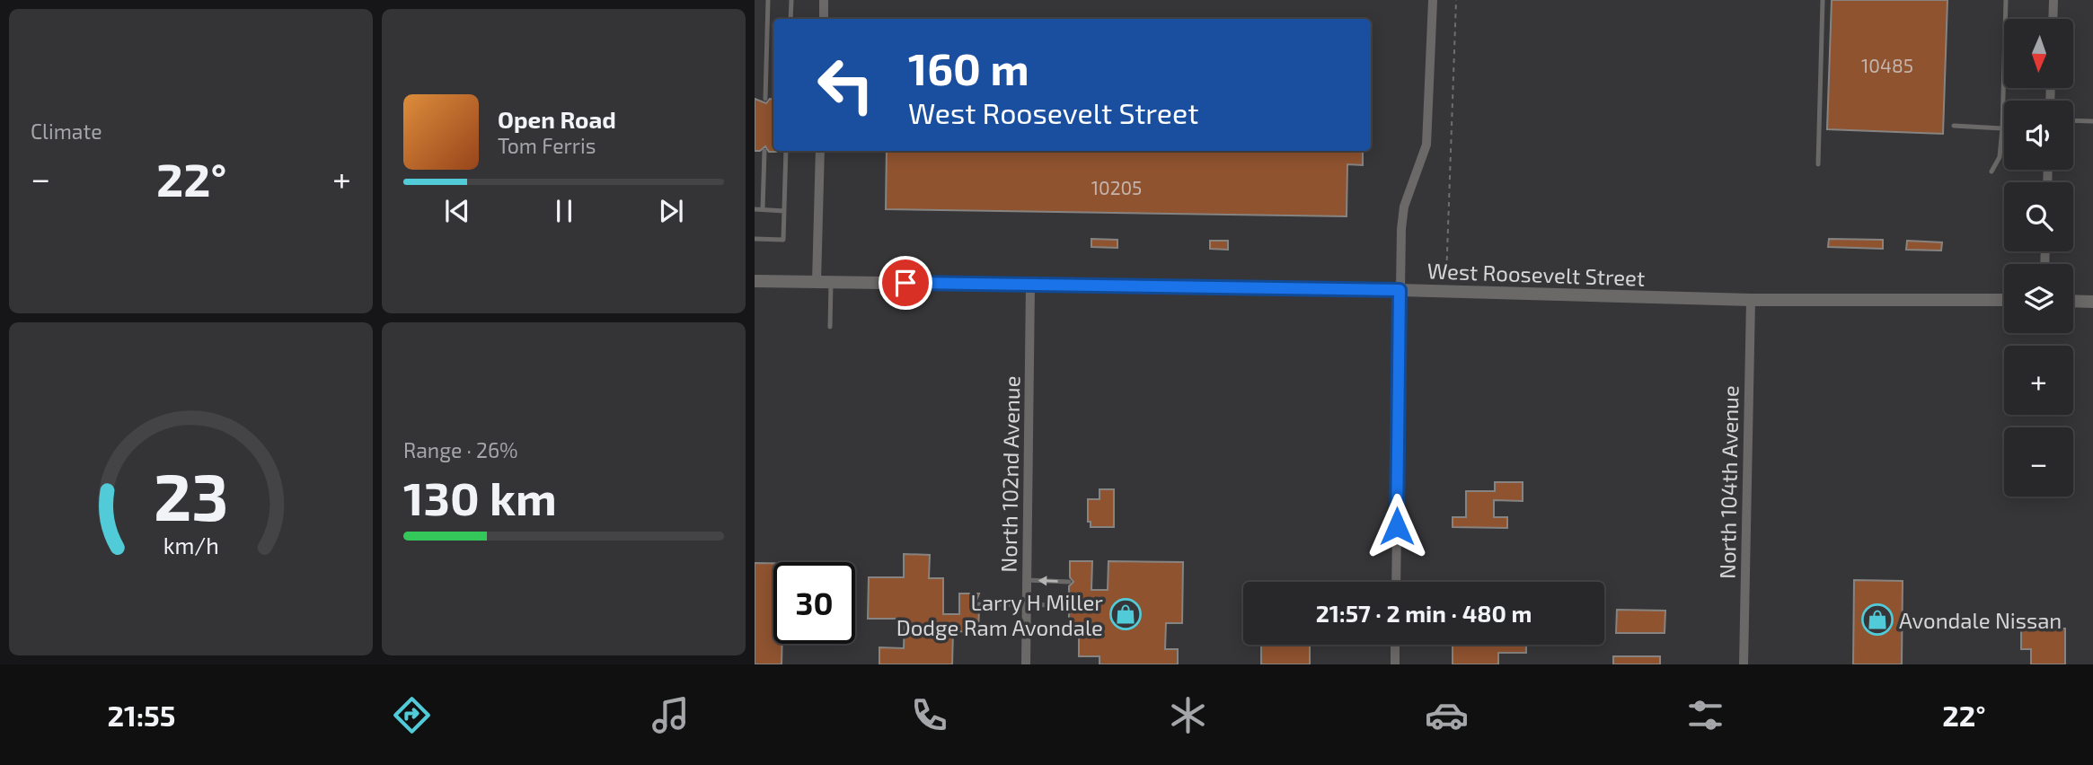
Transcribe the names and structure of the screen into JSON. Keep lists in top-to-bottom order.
{
  "streets": {
    "street": ["West Roosevelt Street", "North 102nd Avenue", "North 104th Avenue"]
  },
  "crossings": [
    ["West Roosevelt Street", "North 102nd Avenue"],
    ["West Roosevelt Street", "North 104th Avenue"]
  ],
  "places": {
    "shop": ["Larry H Miller Dodge Ram Avondale", "Avondale Nissan"]
  },
  "house_numbers": ["10485", "10205"],
  "north": "bottom",
  "page": {
    "tile": [
      "Climate",
      ["Range · 26%", "130 km"]
    ],
    "map_buttons": ["+", "−"],
    "turn": ["160 m", "West Roosevelt Street"],
    "song": ["Open Road", "Tom Ferris"],
    "heat": ["−", "22°", "+"],
    "limit": "30",
    "trip": "21:57 · 2 min · 480 m",
    "tabs": ["21:55", "22°"],
    "gauge": ["23", "km/h"]
  }
}
